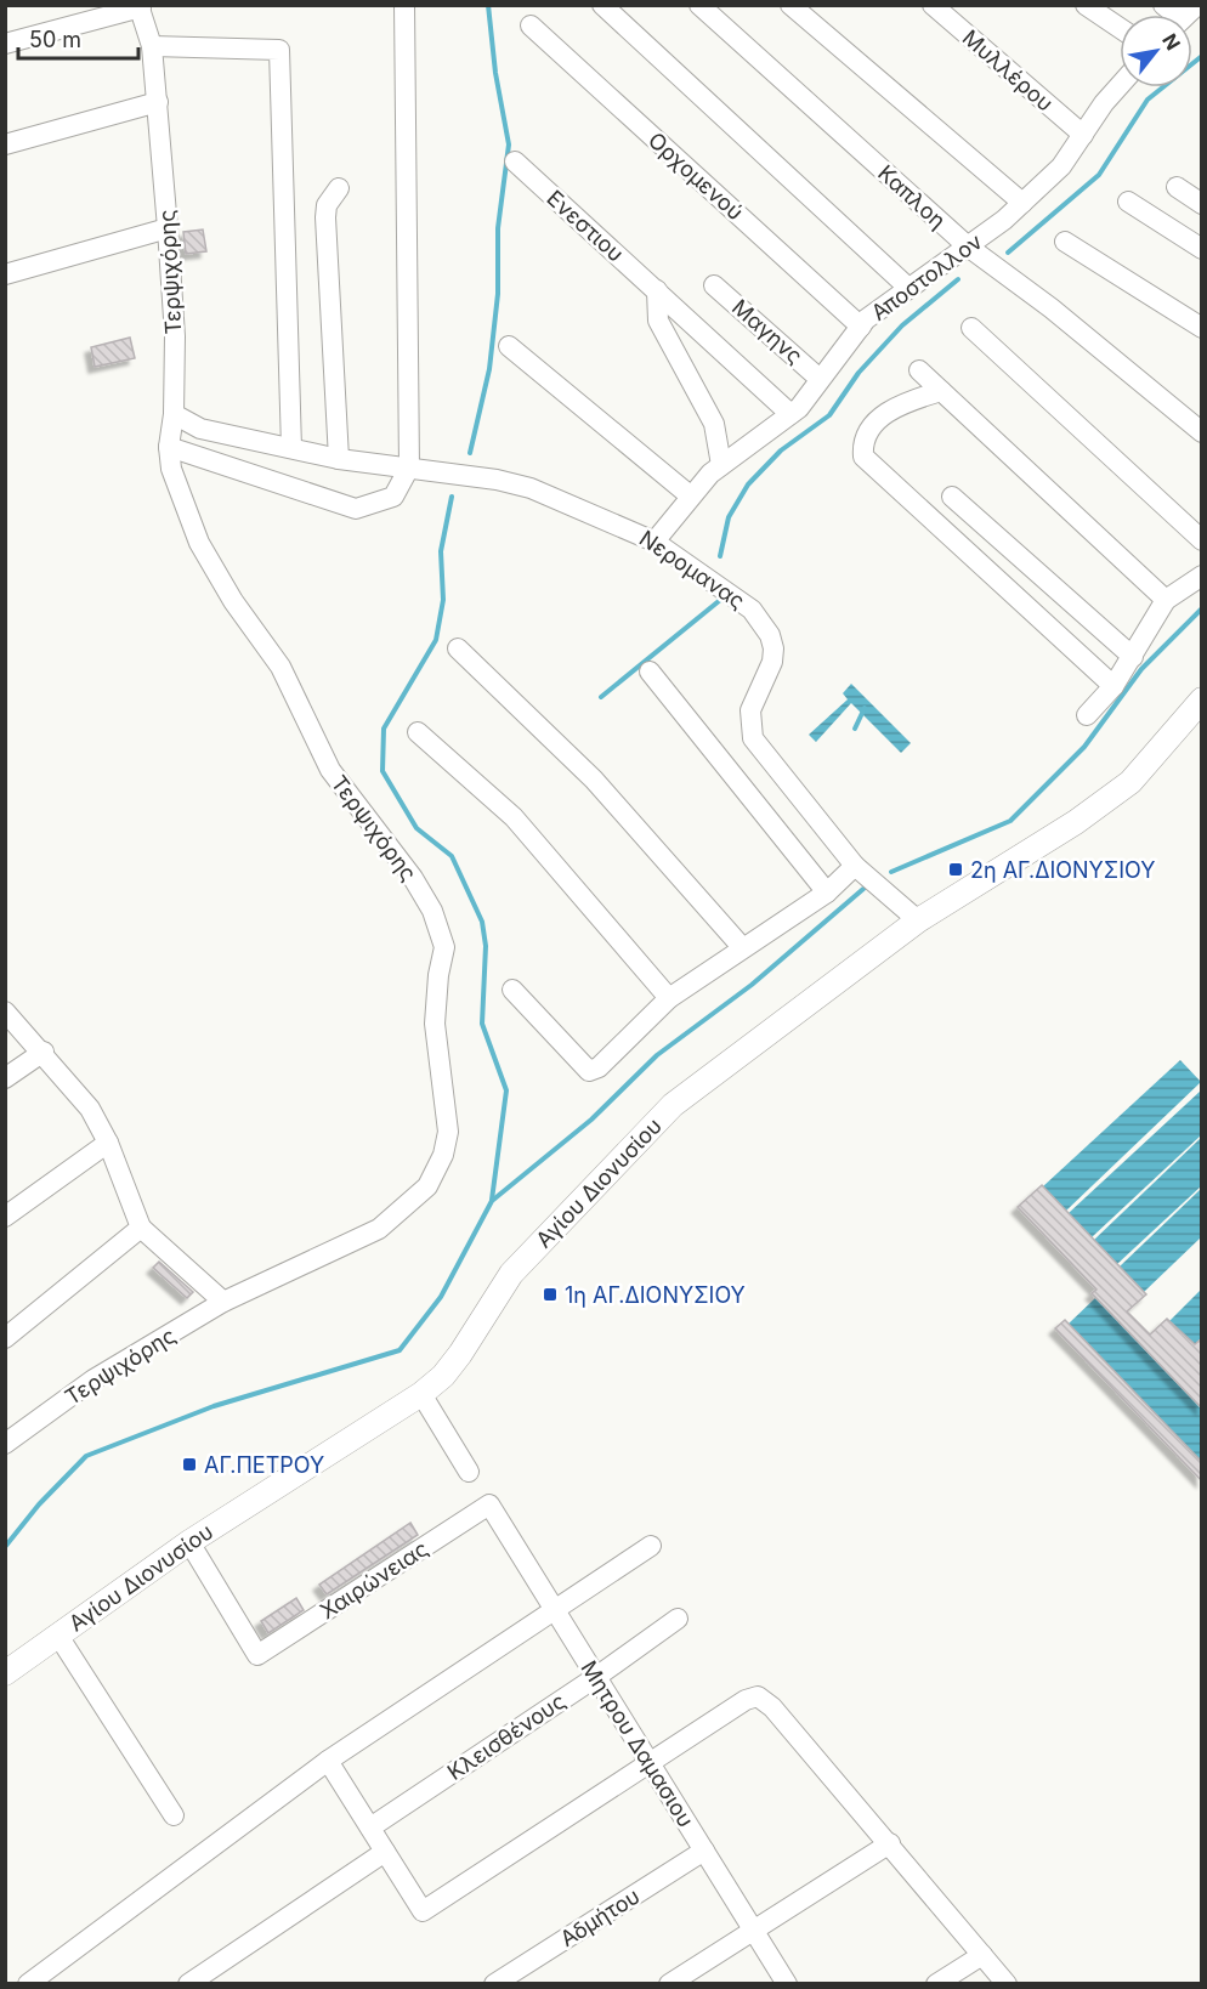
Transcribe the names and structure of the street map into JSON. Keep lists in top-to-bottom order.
{
  "streets": {
    "street": [
      "Μυλλέρου",
      "Ορχομενού",
      "Καπλοη",
      "Ενεστιου",
      "Τερψιχόρης",
      "Αποστολλον",
      "Μαγηνς",
      "Νερομανας",
      "Αγίου Διονυσίου",
      "Χαιρώνειας",
      "Κλεισθένους",
      "Μητρου Δαμασιου",
      "Αδμήτου"
    ]
  },
  "crossings": [
    ["Μυλλέρου", "Αποστολλον"],
    ["Ορχομενού", "Αποστολλον"],
    ["Καπλοη", "Αποστολλον"],
    ["Ενεστιου", "Αποστολλον"],
    ["Τερψιχόρης", "Νερομανας"],
    ["Αποστολλον", "Μαγηνς"],
    ["Αποστολλον", "Νερομανας"],
    ["Νερομανας", "Αγίου Διονυσίου"],
    ["Αγίου Διονυσίου", "Χαιρώνειας"],
    ["Χαιρώνειας", "Μητρου Δαμασιου"],
    ["Κλεισθένους", "Μητρου Δαμασιου"],
    ["Μητρου Δαμασιου", "Αδμήτου"]
  ],
  "places": {
    "transit": ["2η ΑΓ.ΔΙΟΝΥΣΙΟΥ", "1η ΑΓ.ΔΙΟΝΥΣΙΟΥ", "ΑΓ.ΠΕΤΡΟΥ"]
  },
  "scale_bar": "50 m",
  "north": "top right"
}
